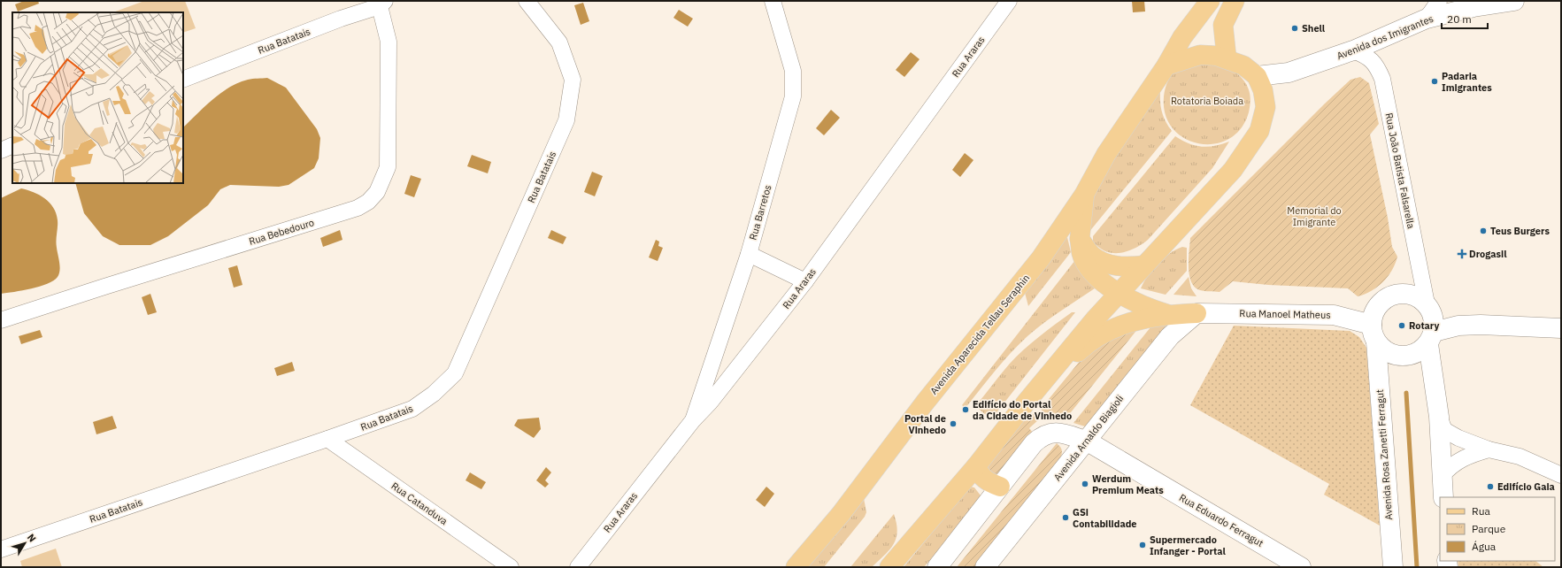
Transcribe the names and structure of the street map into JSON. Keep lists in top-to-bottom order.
{
  "streets": {
    "main road": [
      "Avenida dos Imigrantes",
      "Rua Manoel Matheus",
      "Avenida Aparecida Tellau Seraphin",
      "Avenida Arnaldo Biagioli",
      "Avenida Rosa Zanetti Ferragut",
      "Rua Eduardo Ferragut"
    ],
    "street": [
      "Rua Batatais",
      "Rua Araras",
      "Rua João Batista Falsarella",
      "Rua Barretos",
      "Rua Bebedouro",
      "Rua Catanduva"
    ]
  },
  "crossings": [
    ["Avenida dos Imigrantes", "Rua João Batista Falsarella"],
    ["Rua Batatais", "Rua Bebedouro"],
    ["Rua Batatais", "Rua Catanduva"],
    ["Rua Araras", "Rua Barretos"],
    ["Rua João Batista Falsarella", "Rua Manoel Matheus"],
    ["Rua João Batista Falsarella", "Avenida Rosa Zanetti Ferragut"],
    ["Rua Manoel Matheus", "Avenida Arnaldo Biagioli"],
    ["Rua Manoel Matheus", "Avenida Rosa Zanetti Ferragut"],
    ["Avenida Arnaldo Biagioli", "Rua Eduardo Ferragut"]
  ],
  "parks": ["Rotatoria Boiada", "Memorial do Imigrante"],
  "places": {
    "other": [
      "Shell",
      "Padaria Imigrantes",
      "Teus Burgers",
      "Rotary",
      "Edifício do Portal da Cidade de Vinhedo",
      "Portal de Vinhedo",
      "Werdum Premium Meats",
      "Edifício Gaia",
      "GSi Contabilidade",
      "Supermercado Infanger - Portal"
    ],
    "health": ["Drogasil"]
  },
  "legend": ["Rua", "Parque", "Água"],
  "scale_bar": "20 m",
  "north": "top right"
}
